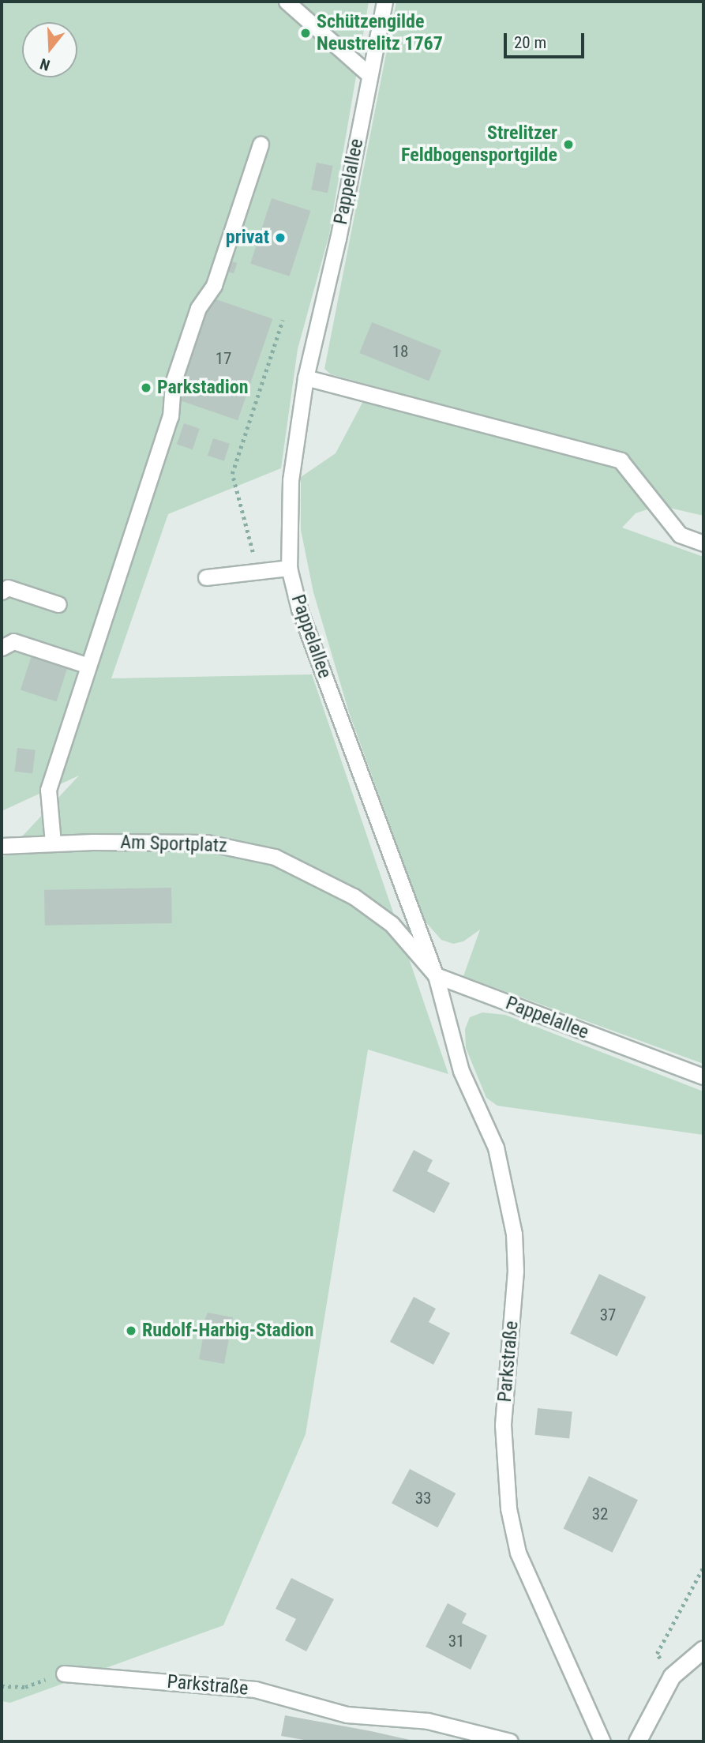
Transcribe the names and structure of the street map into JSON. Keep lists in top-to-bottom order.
{
  "streets": {
    "lane": ["Pappelallee", "Am Sportplatz", "Parkstraße"]
  },
  "crossings": [
    ["Pappelallee", "Am Sportplatz"],
    ["Pappelallee", "Parkstraße"],
    ["Am Sportplatz", "Parkstraße"]
  ],
  "places": [
    "Schützengilde Neustrelitz 1767",
    "Strelitzer Feldbogensportgilde",
    "privat",
    "Parkstadion",
    "Rudolf-Harbig-Stadion"
  ],
  "house_numbers": [
    "18",
    "17",
    "37",
    "33",
    "32",
    "31"
  ],
  "scale_bar": "20 m",
  "north": "bottom"
}
